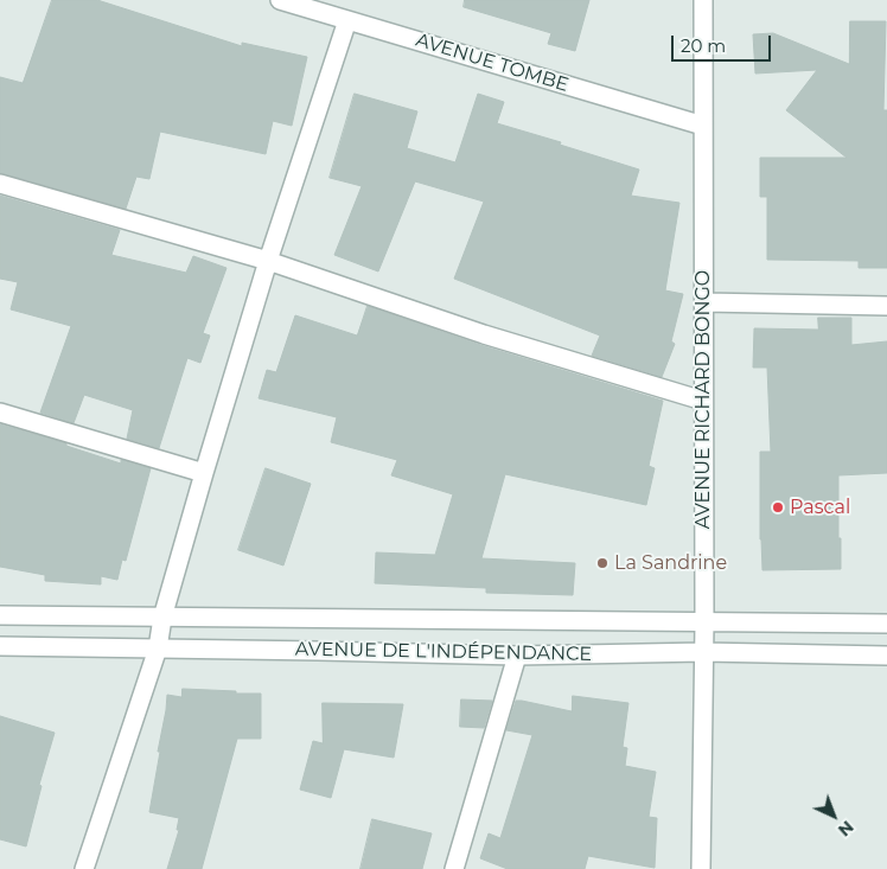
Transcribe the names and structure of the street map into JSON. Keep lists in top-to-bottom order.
{
  "streets": {
    "street": ["AVENUE TOMBE", "AVENUE RICHARD BONGO", "AVENUE DE L'INDÉPENDANCE"]
  },
  "crossings": [
    ["AVENUE TOMBE", "AVENUE RICHARD BONGO"],
    ["AVENUE RICHARD BONGO", "AVENUE DE L'INDÉPENDANCE"]
  ],
  "places": ["Pascal", "La Sandrine"],
  "scale_bar": "20 m",
  "north": "bottom right"
}
